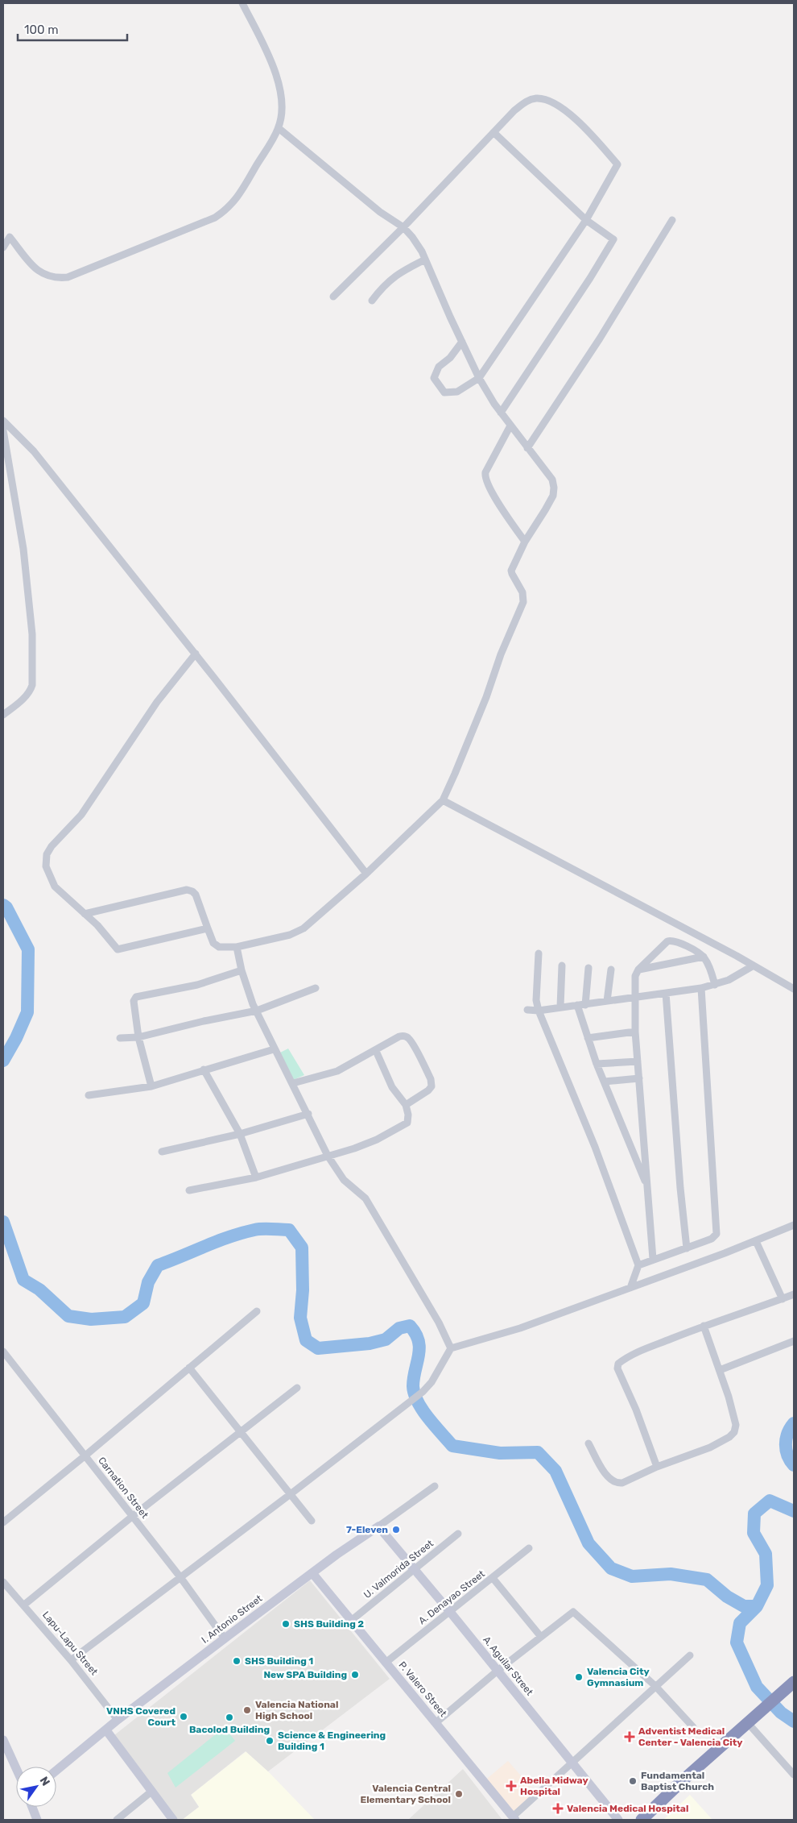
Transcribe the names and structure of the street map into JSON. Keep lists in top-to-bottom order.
{
  "streets": {
    "street": [
      "Carnation Street",
      "U. Valmorida Street",
      "A. Denayao Street",
      "I. Antonio Street",
      "Lapu-Lapu Street",
      "A. Aguilar Street",
      "P. Valero Street"
    ]
  },
  "crossings": [
    ["Carnation Street", "I. Antonio Street"],
    ["U. Valmorida Street", "A. Aguilar Street"],
    ["U. Valmorida Street", "P. Valero Street"],
    ["A. Denayao Street", "A. Aguilar Street"],
    ["A. Denayao Street", "P. Valero Street"],
    ["I. Antonio Street", "Lapu-Lapu Street"],
    ["I. Antonio Street", "A. Aguilar Street"],
    ["I. Antonio Street", "P. Valero Street"]
  ],
  "places": {
    "other": [
      "7-Eleven",
      "SHS Building 2",
      "SHS Building 1",
      "New SPA Building",
      "Valencia City Gymnasium",
      "Valencia National High School",
      "VNHS Covered Court",
      "Bacolod Building",
      "Science & Engineering Building 1",
      "Fundamental Baptist Church",
      "Valencia Central Elementary School"
    ],
    "health": ["Adventist Medical Center - Valencia City", "Abella Midway Hospital", "Valencia Medical Hospital"]
  },
  "scale_bar": "100 m",
  "north": "top right"
}
